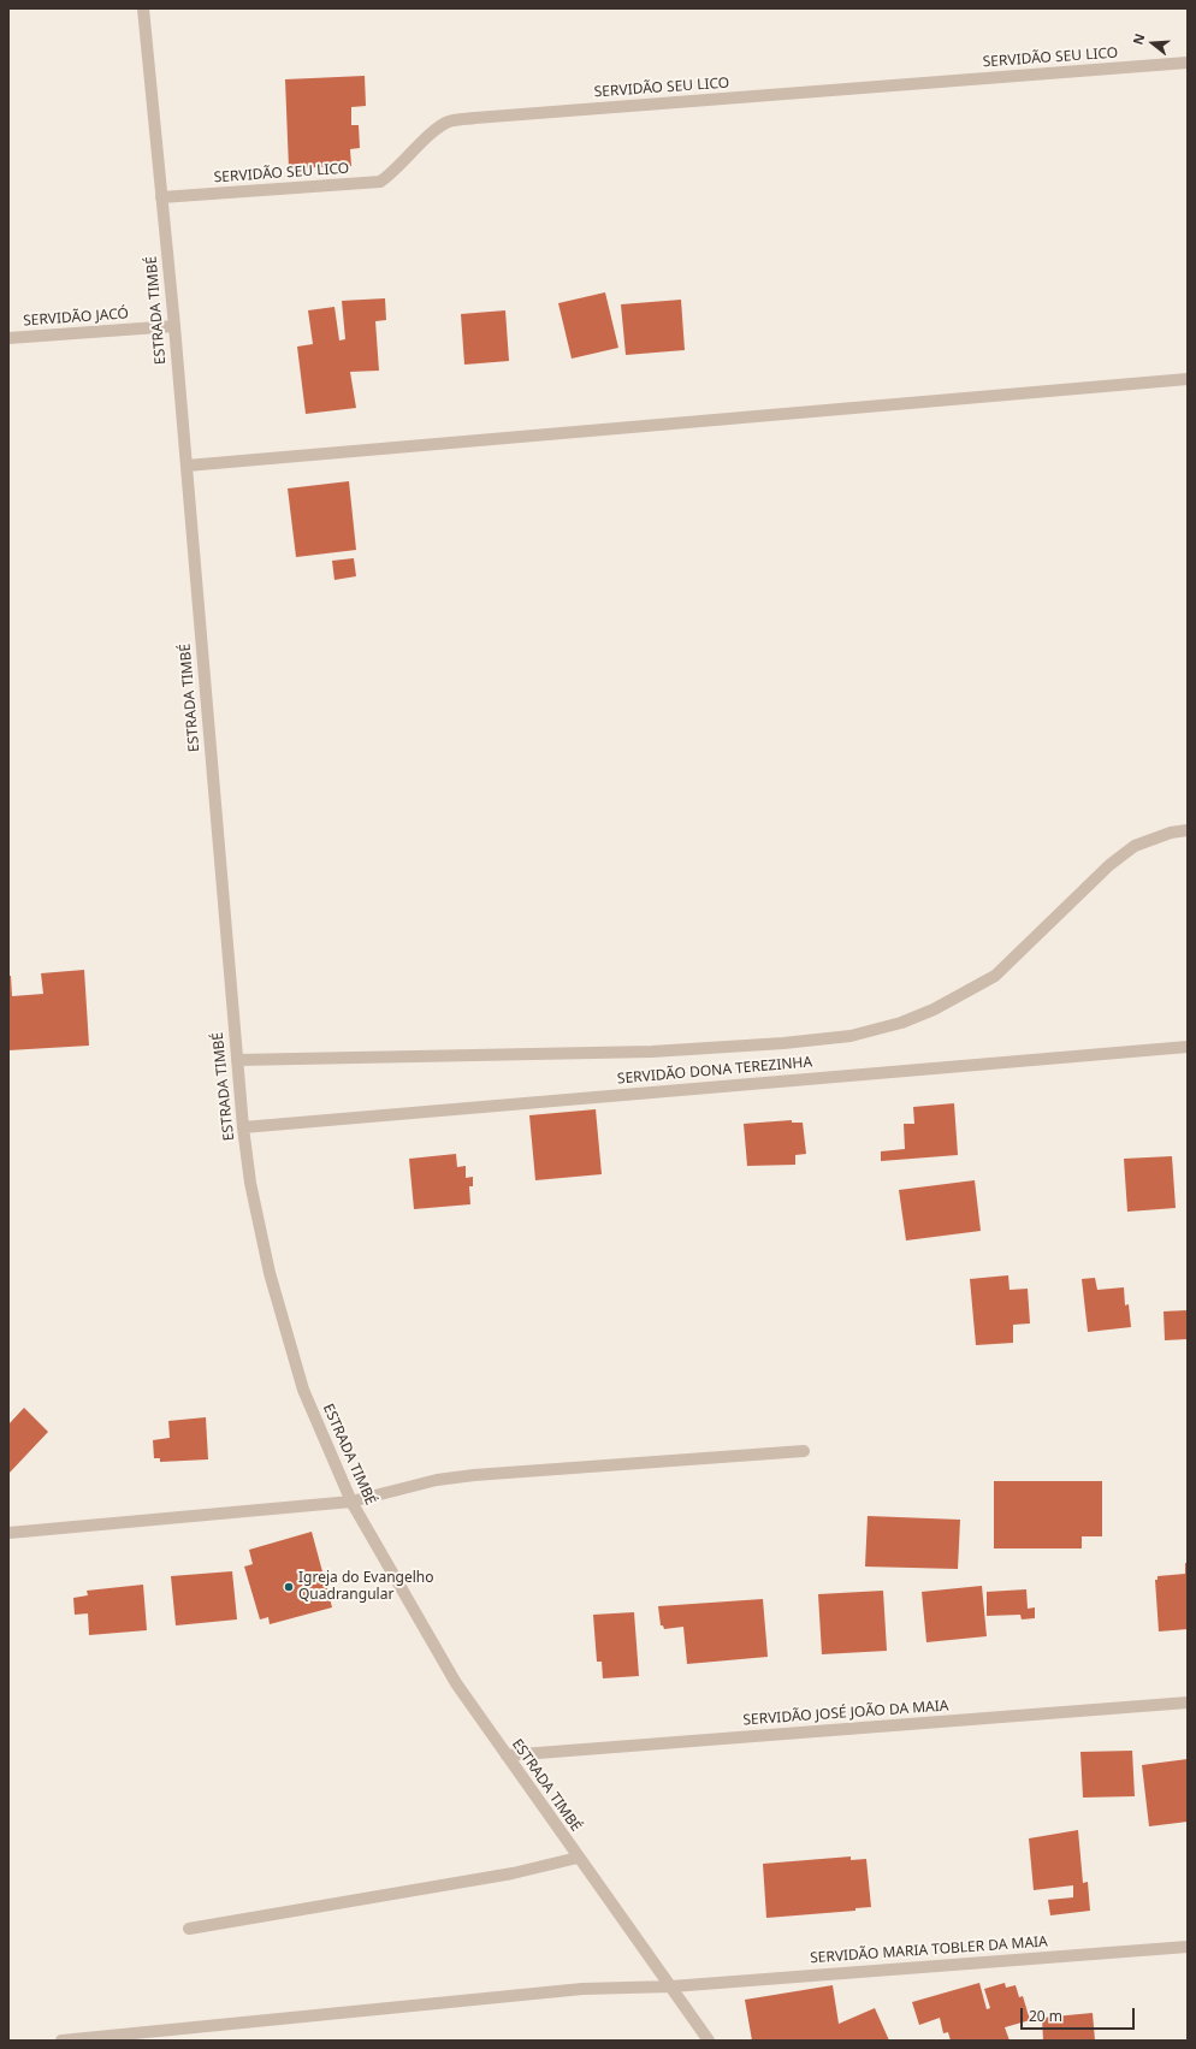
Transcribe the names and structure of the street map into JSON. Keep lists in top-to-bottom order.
{
  "streets": {
    "street": [
      "SERVIDÃO SEU LICO",
      "ESTRADA TIMBÉ",
      "SERVIDÃO JACÓ",
      "SERVIDÃO DONA TEREZINHA",
      "SERVIDÃO JOSÉ JOÃO DA MAIA",
      "SERVIDÃO MARIA TOBLER DA MAIA"
    ]
  },
  "crossings": [
    ["SERVIDÃO SEU LICO", "ESTRADA TIMBÉ"],
    ["ESTRADA TIMBÉ", "SERVIDÃO JACÓ"],
    ["ESTRADA TIMBÉ", "SERVIDÃO DONA TEREZINHA"],
    ["ESTRADA TIMBÉ", "SERVIDÃO JOSÉ JOÃO DA MAIA"],
    ["ESTRADA TIMBÉ", "SERVIDÃO MARIA TOBLER DA MAIA"]
  ],
  "places": ["Igreja do Evangelho Quadrangular"],
  "scale_bar": "20 m",
  "north": "left"
}
